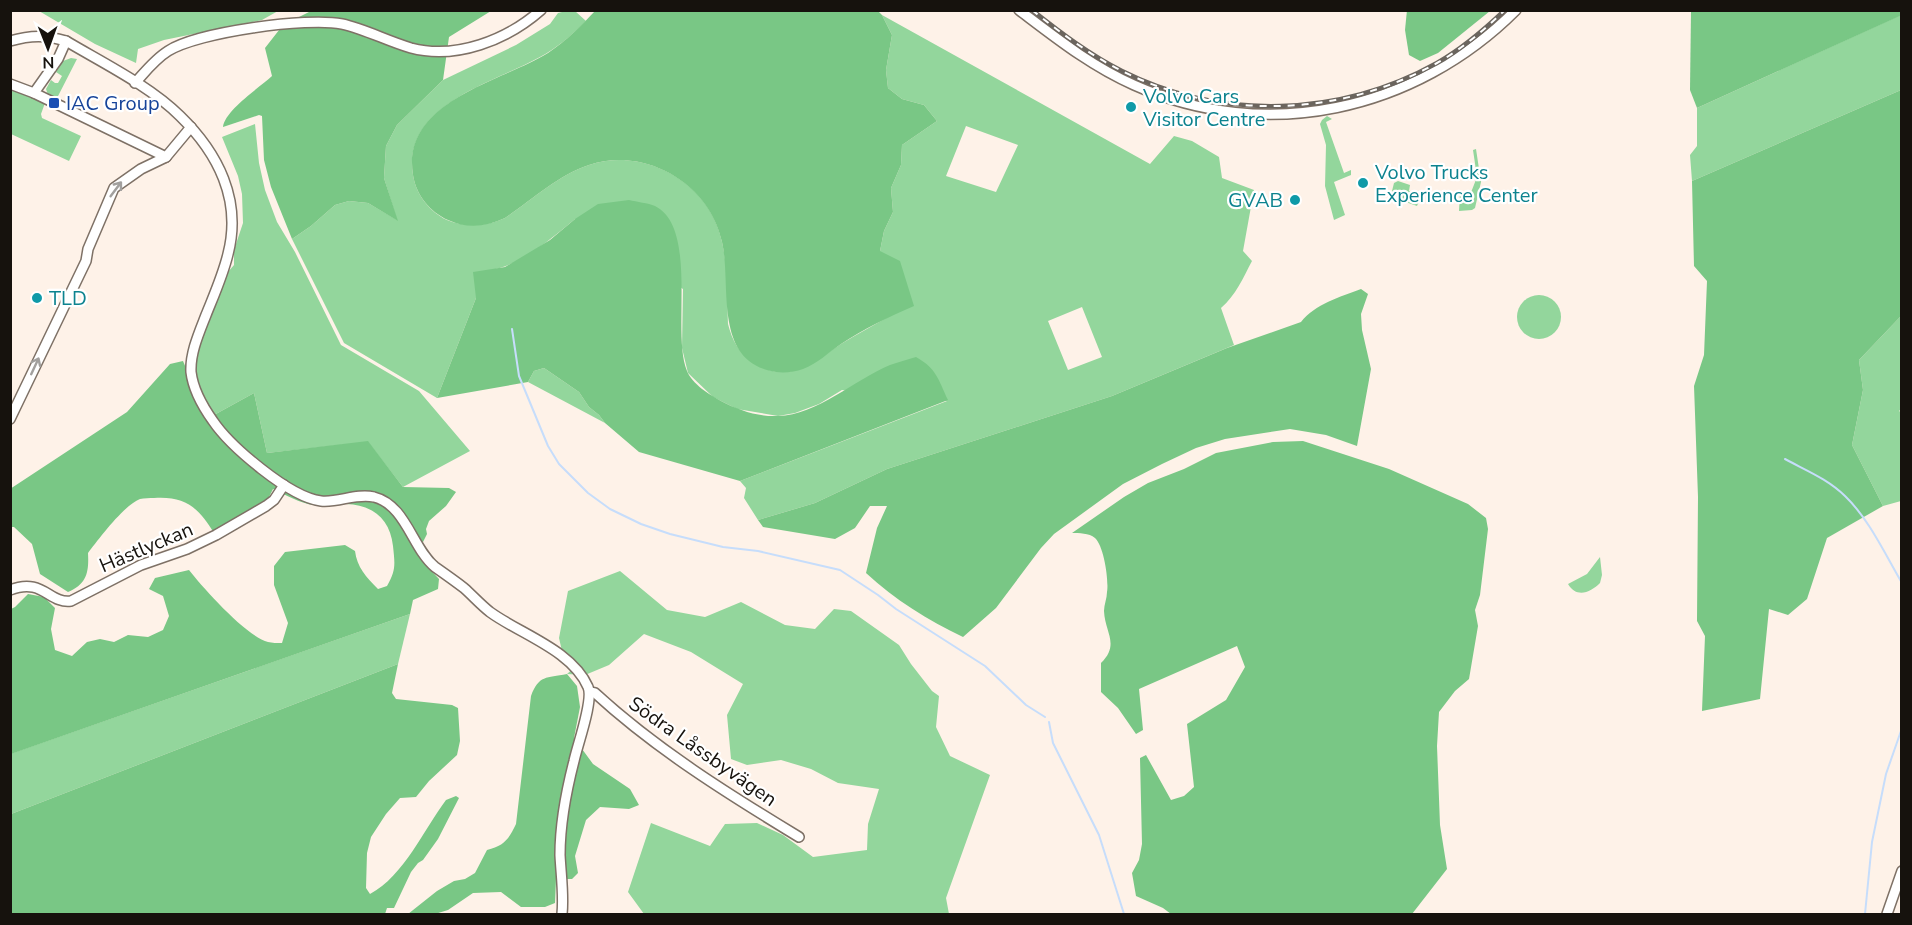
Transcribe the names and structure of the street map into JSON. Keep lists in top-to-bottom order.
{
  "streets": {
    "street": ["Hästlyckan", "Södra Låssbyvägen"]
  },
  "crossings": [
    ["Hästlyckan", "Södra Låssbyvägen"]
  ],
  "places": {
    "transit": ["IAC Group"],
    "other": [
      "Volvo Cars Visitor Centre",
      "Volvo Trucks Experience Center",
      "GVAB",
      "TLD"
    ]
  },
  "north": "bottom"
}
